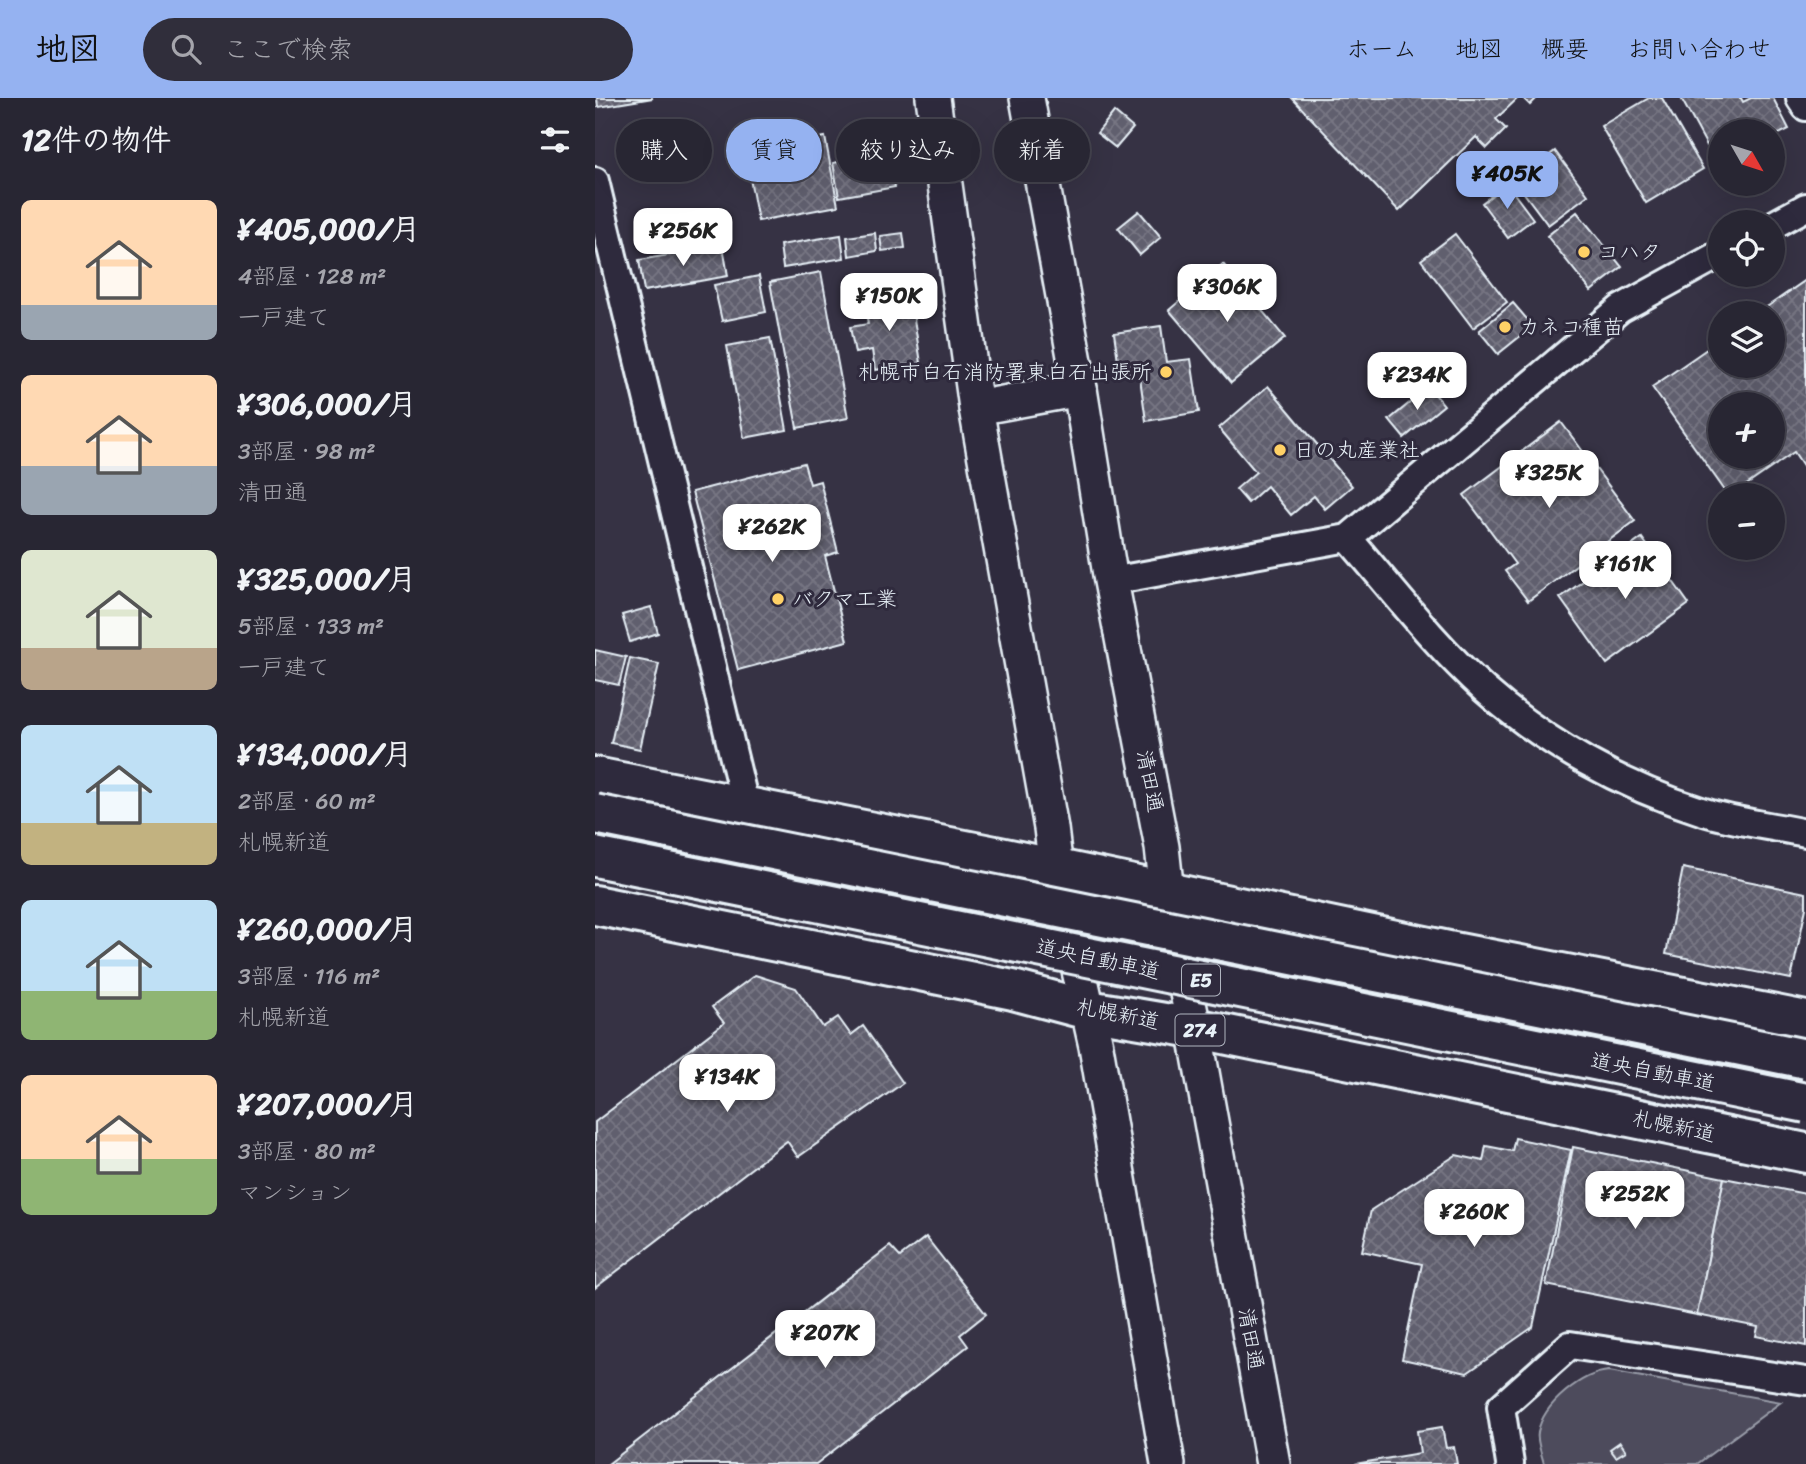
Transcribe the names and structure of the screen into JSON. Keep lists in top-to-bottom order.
{
  "streets": {
    "highway": [
      "道央自動車道",
      "E5",
      "札幌新道",
      "274"
    ],
    "street": ["清田通"]
  },
  "crossings": [
    ["清田通", "札幌新道"]
  ],
  "places": [
    "コハタ",
    "カネコ種苗",
    "札幌市白石消防署東白石出張所",
    "日の丸産業社",
    "バクマ工業"
  ],
  "north": "bottom right",
  "page": {
    "header": "地図",
    "search": "ここで検索",
    "nav": [
      "ホーム",
      "地図",
      "概要",
      "お問い合わせ"
    ],
    "heading": "12件の物件",
    "map_buttons": ["+", "−"],
    "chip": [
      "購入",
      "賃貸",
      "絞り込み",
      "新着"
    ],
    "price": [
      "¥405K",
      "¥256K",
      "¥306K",
      "¥150K",
      "¥234K",
      "¥325K",
      "¥262K",
      "¥161K",
      "¥134K",
      "¥252K",
      "¥260K",
      "¥207K"
    ],
    "list": [
      {
        "name": "¥405,000/月",
        "note": "4部屋 · 128 m² · 一戸建て"
      },
      {
        "name": "¥306,000/月",
        "note": "3部屋 · 98 m² · 清田通"
      },
      {
        "name": "¥325,000/月",
        "note": "5部屋 · 133 m² · 一戸建て"
      },
      {
        "name": "¥134,000/月",
        "note": "2部屋 · 60 m² · 札幌新道"
      },
      {
        "name": "¥260,000/月",
        "note": "3部屋 · 116 m² · 札幌新道"
      },
      {
        "name": "¥207,000/月",
        "note": "3部屋 · 80 m² · マンション"
      }
    ]
  }
}
